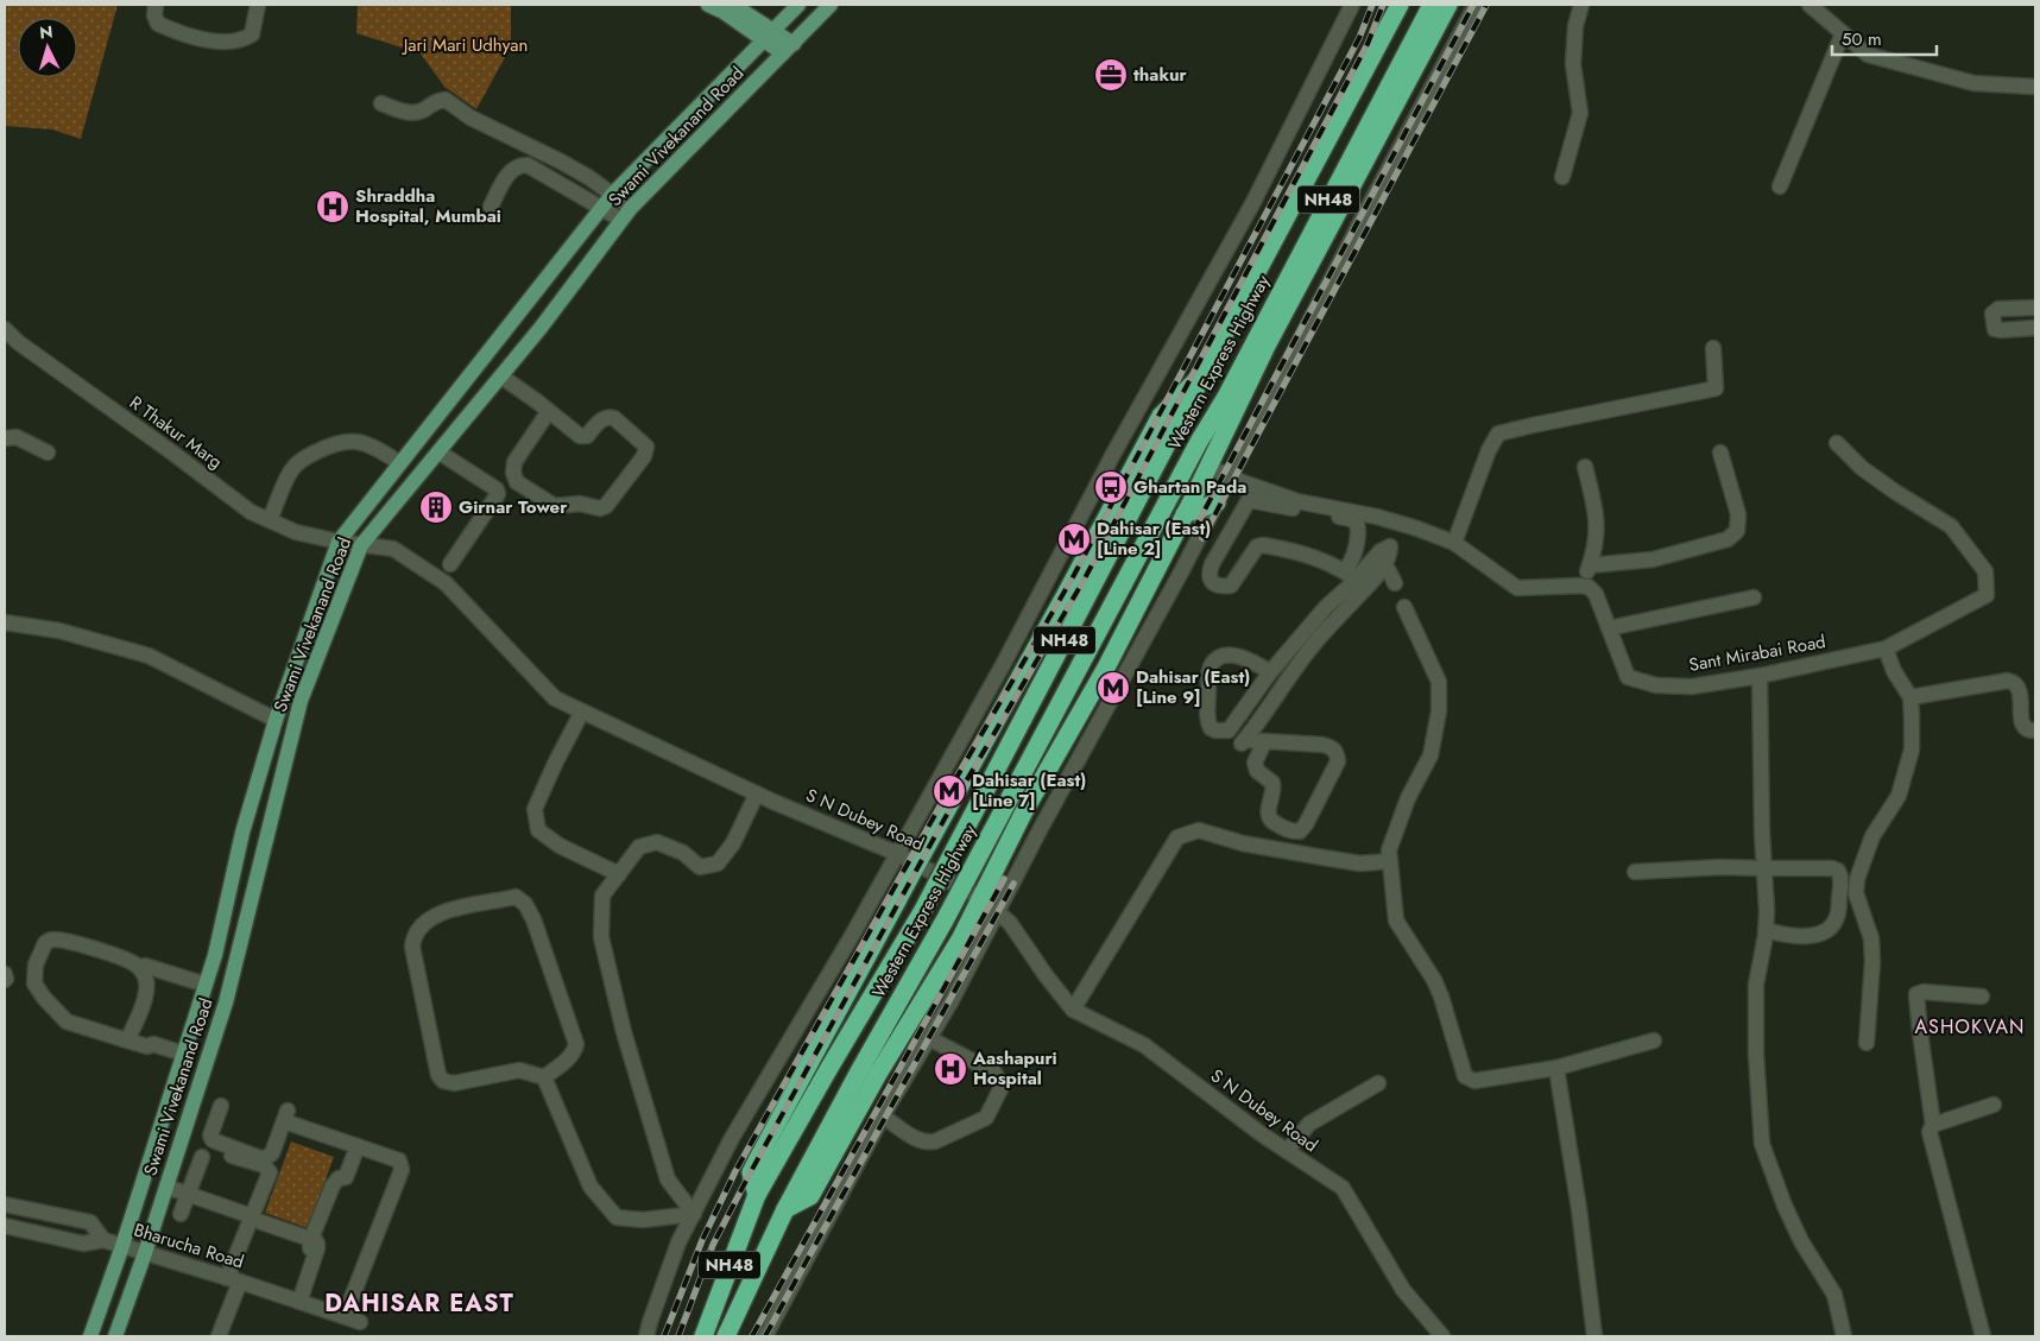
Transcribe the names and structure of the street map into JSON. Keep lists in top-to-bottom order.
{
  "streets": {
    "highway": ["NH48", "Western Express Highway"],
    "main road": ["Swami Vivekanand Road"],
    "street": [
      "R Thakur Marg",
      "Sant Mirabai Road",
      "S N Dubey Road",
      "Bharucha Road"
    ]
  },
  "crossings": [
    ["Swami Vivekanand Road", "R Thakur Marg"],
    ["Swami Vivekanand Road", "S N Dubey Road"],
    ["Swami Vivekanand Road", "Bharucha Road"],
    ["R Thakur Marg", "S N Dubey Road"]
  ],
  "districts": ["ASHOKVAN", "DAHISAR EAST"],
  "parks": ["Jari Mari Udhyan"],
  "places": {
    "office": ["thakur"],
    "hospital": ["Shraddha Hospital, Mumbai", "Aashapuri Hospital"],
    "bus stop": ["Ghartan Pada"],
    "building": ["Girnar Tower"],
    "metro station": ["Dahisar (East) [Line 2]", "Dahisar (East) [Line 9]", "Dahisar (East) [Line 7]"]
  },
  "scale_bar": "50 m",
  "north": "top"
}
